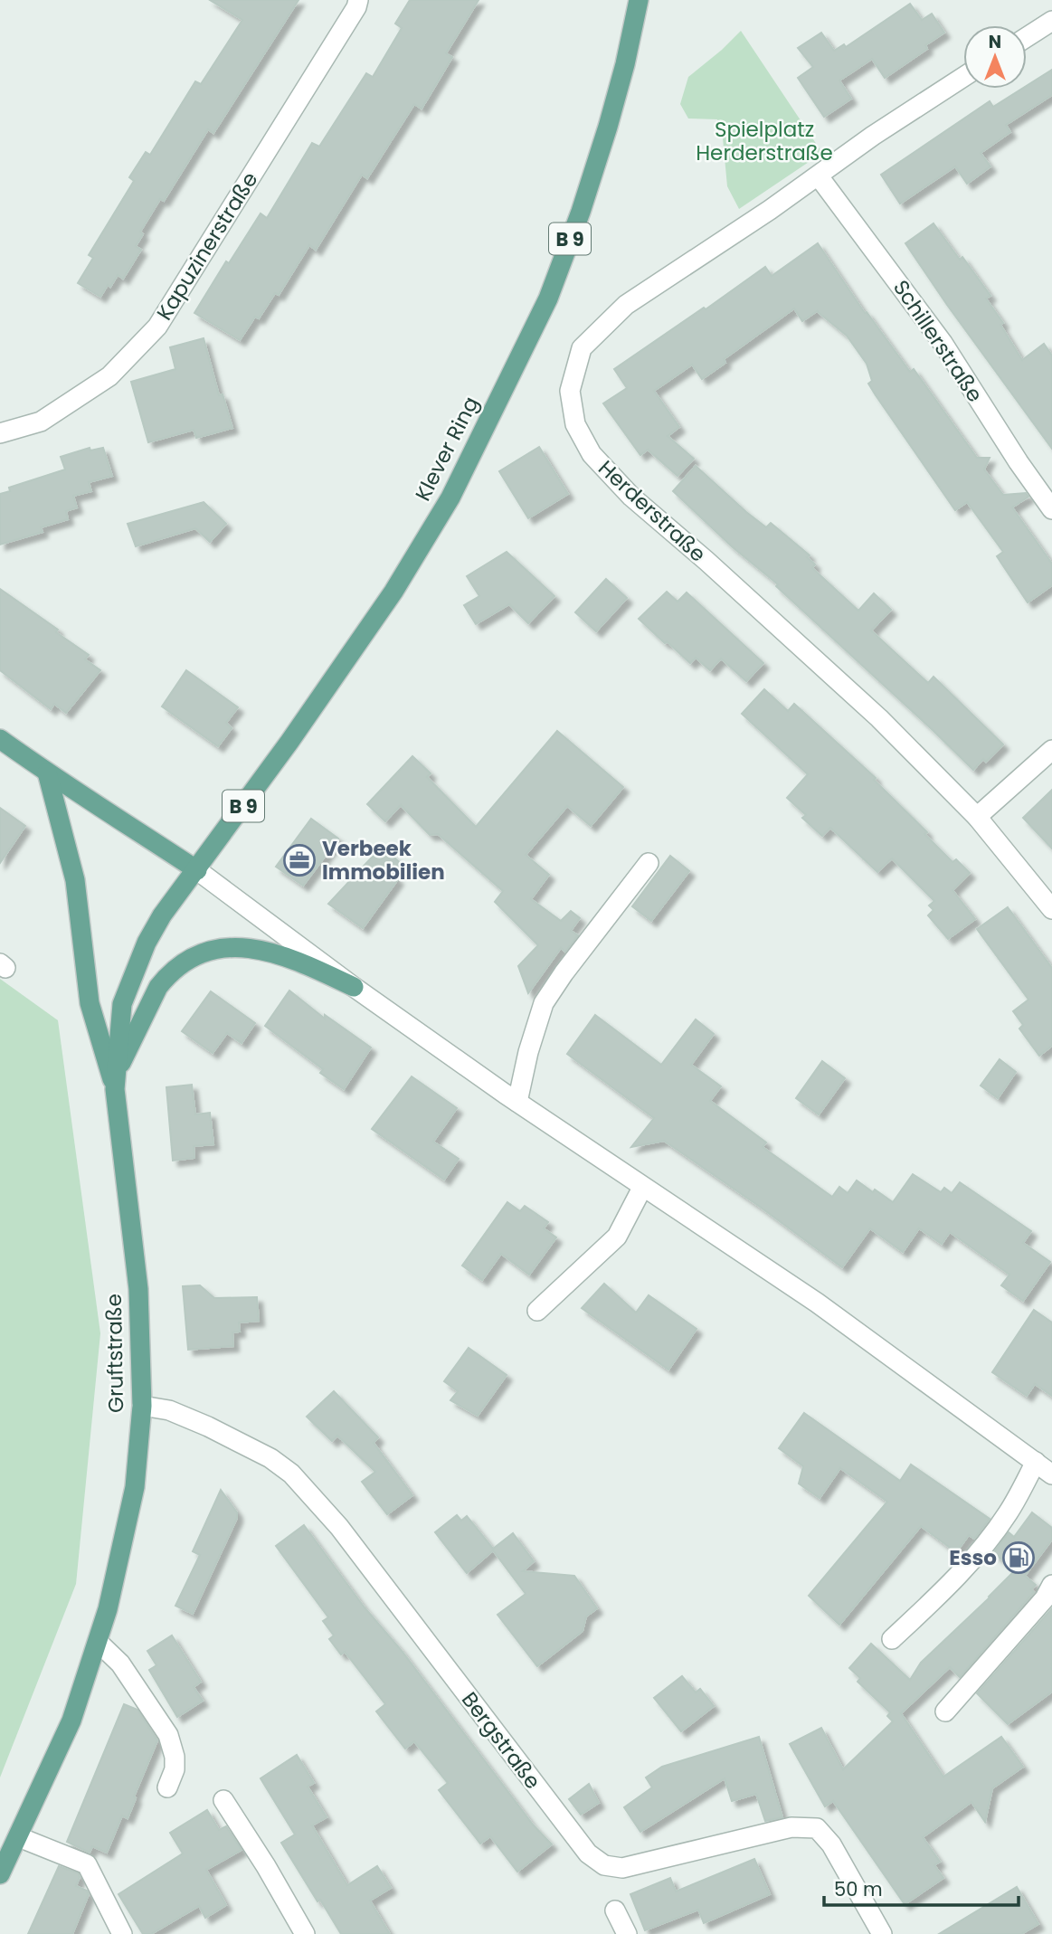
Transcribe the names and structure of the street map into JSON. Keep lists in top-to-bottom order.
{
  "streets": {
    "main road": ["B 9", "Klever Ring", "Gruftstraße"],
    "street": [
      "Kapuzinerstraße",
      "Schillerstraße",
      "Herderstraße",
      "Bergstraße"
    ]
  },
  "crossings": [
    ["Schillerstraße", "Herderstraße"],
    ["Klever Ring", "Gruftstraße"],
    ["Gruftstraße", "Bergstraße"]
  ],
  "parks": ["Spielplatz Herderstraße"],
  "places": {
    "office": ["Verbeek Immobilien"],
    "fuel station": ["Esso"]
  },
  "scale_bar": "50 m",
  "north": "top"
}
